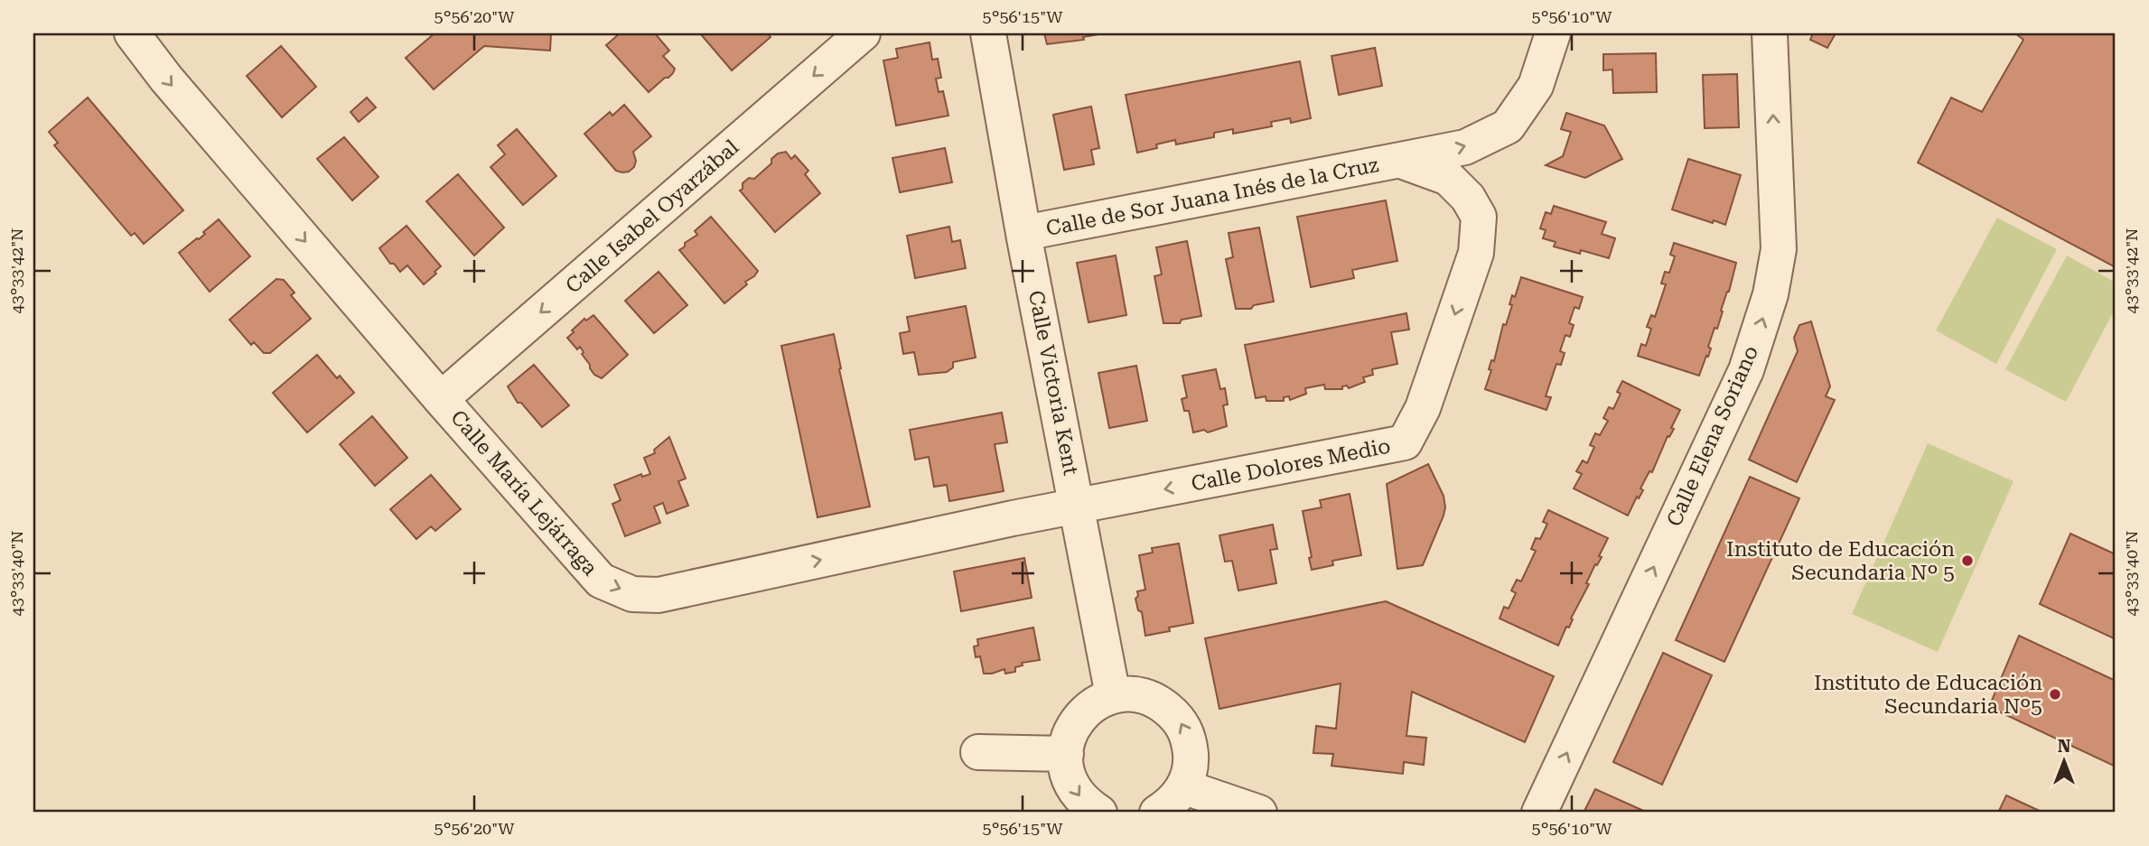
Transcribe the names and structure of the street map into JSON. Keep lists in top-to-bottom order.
{
  "streets": {
    "street": [
      "Calle de Sor Juana Inés de la Cruz",
      "Calle Isabel Oyarzábal",
      "Calle Victoria Kent",
      "Calle Elena Soriano",
      "Calle Dolores Medio",
      "Calle María Lejárraga"
    ]
  },
  "crossings": [
    ["Calle de Sor Juana Inés de la Cruz", "Calle Victoria Kent"],
    ["Calle de Sor Juana Inés de la Cruz", "Calle Dolores Medio"],
    ["Calle Isabel Oyarzábal", "Calle María Lejárraga"],
    ["Calle Victoria Kent", "Calle Dolores Medio"],
    ["Calle Victoria Kent", "Calle María Lejárraga"],
    ["Calle Dolores Medio", "Calle María Lejárraga"]
  ],
  "one_way": ["Calle Isabel Oyarzábal", "Calle Elena Soriano", "Calle María Lejárraga"],
  "places": ["Instituto de Educación Secundaria Nº 5", "Instituto de Educación Secundaria Nº5"],
  "north": "top",
  "coordinates": [
    "5°56'20\"W",
    "5°56'15\"W",
    "5°56'10\"W",
    "43°33'42\"N",
    "43°33'40\"N"
  ]
}
